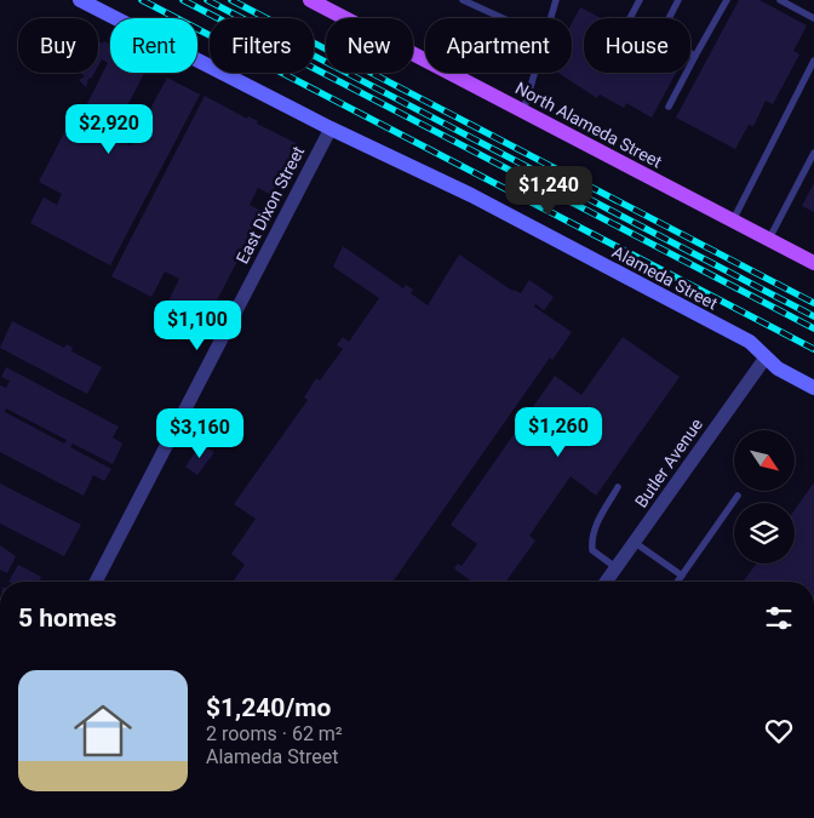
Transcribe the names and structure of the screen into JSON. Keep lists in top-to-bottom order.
{
  "streets": {
    "main road": ["North Alameda Street"],
    "street": ["East Dixon Street", "Alameda Street", "Butler Avenue"]
  },
  "crossings": [
    ["East Dixon Street", "Alameda Street"],
    ["Alameda Street", "Butler Avenue"]
  ],
  "north": "bottom right",
  "page": {
    "chip": [
      "Buy",
      "Rent",
      "Filters",
      "New",
      "Apartment",
      "House"
    ],
    "price": [
      "$2,920",
      "$1,240",
      "$1,100",
      "$1,260",
      "$3,160"
    ],
    "heading": "5 homes",
    "list": [
      {
        "name": "$1,240/mo",
        "note": "2 rooms · 62 m² · Alameda Street"
      }
    ]
  }
}
